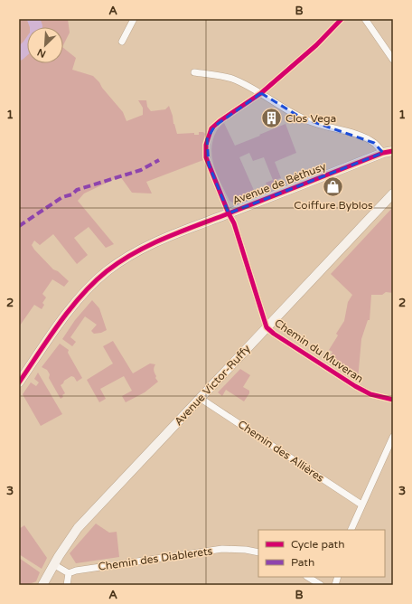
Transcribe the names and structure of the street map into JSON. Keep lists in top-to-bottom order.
{
  "streets": {
    "street": [
      "Avenue de Béthusy",
      "Chemin du Muveran",
      "Avenue Victor-Ruffy",
      "Chemin des Allières",
      "Chemin des Diablerets"
    ]
  },
  "crossings": [
    ["Avenue de Béthusy", "Chemin du Muveran"],
    ["Chemin du Muveran", "Avenue Victor-Ruffy"],
    ["Avenue Victor-Ruffy", "Chemin des Allières"]
  ],
  "places": {
    "building": ["Clos Vega"],
    "shop": ["Coiffure Byblos"]
  },
  "legend": ["Cycle path", "Path"],
  "north": "bottom left",
  "grid": {
    "columns": ["A", "B"],
    "rows": ["1", "2", "3"]
  }
}
